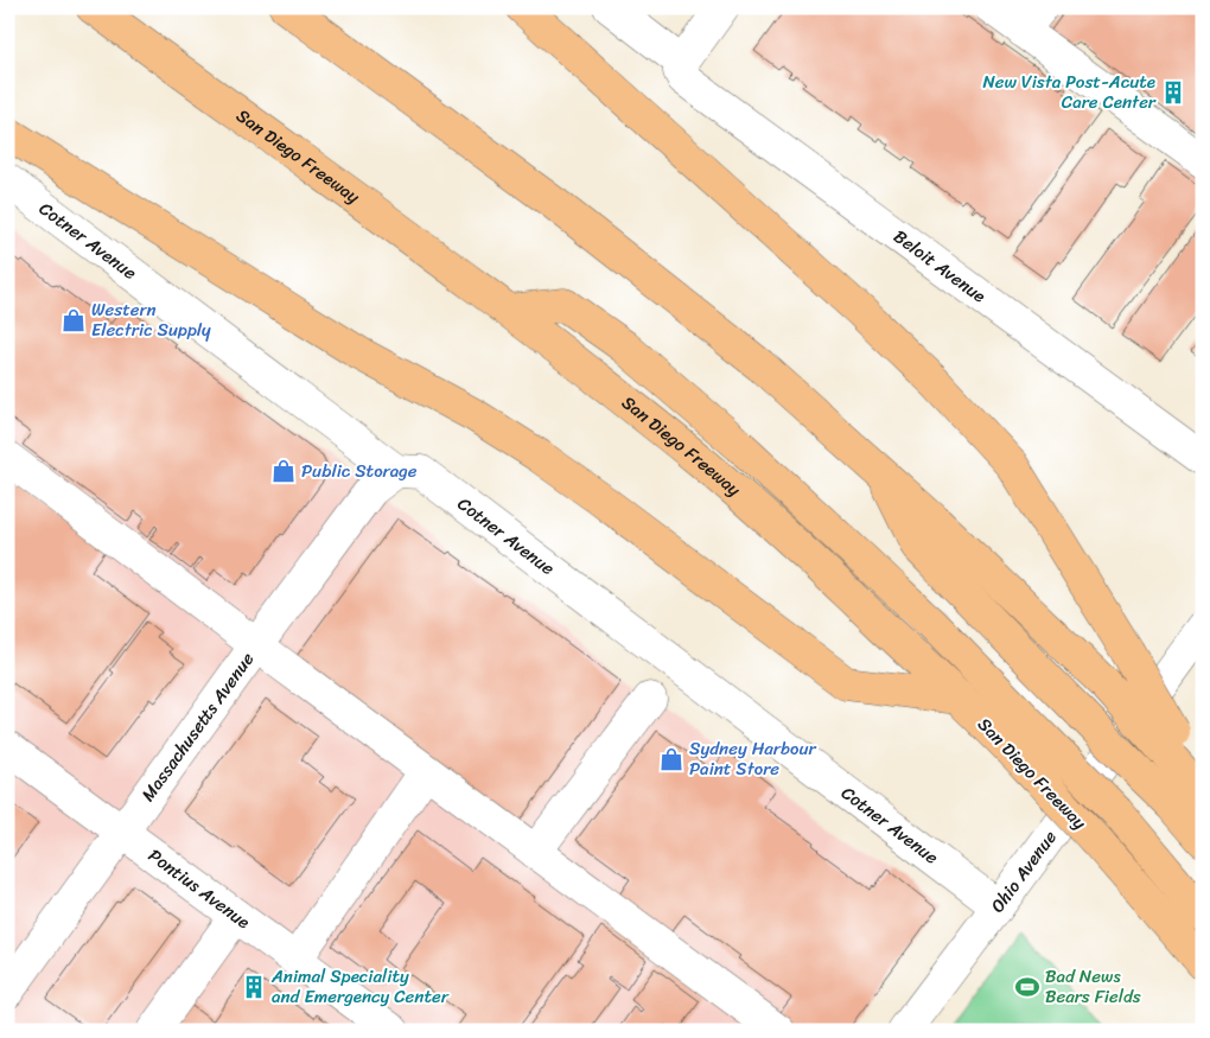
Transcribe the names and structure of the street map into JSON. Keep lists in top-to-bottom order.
{
  "streets": {
    "highway": ["San Diego Freeway"],
    "street": [
      "Cotner Avenue",
      "Beloit Avenue",
      "Massachusetts Avenue",
      "Ohio Avenue",
      "Pontius Avenue"
    ]
  },
  "crossings": [
    ["Cotner Avenue", "Massachusetts Avenue"],
    ["Cotner Avenue", "Ohio Avenue"],
    ["Massachusetts Avenue", "Pontius Avenue"]
  ],
  "places": {
    "building": ["New Vista Post-Acute Care Center", "Animal Speciality and Emergency Center"],
    "shop": ["Western Electric Supply", "Public Storage", "Sydney Harbour Paint Store"],
    "sports": ["Bad News Bears Fields"]
  }
}
